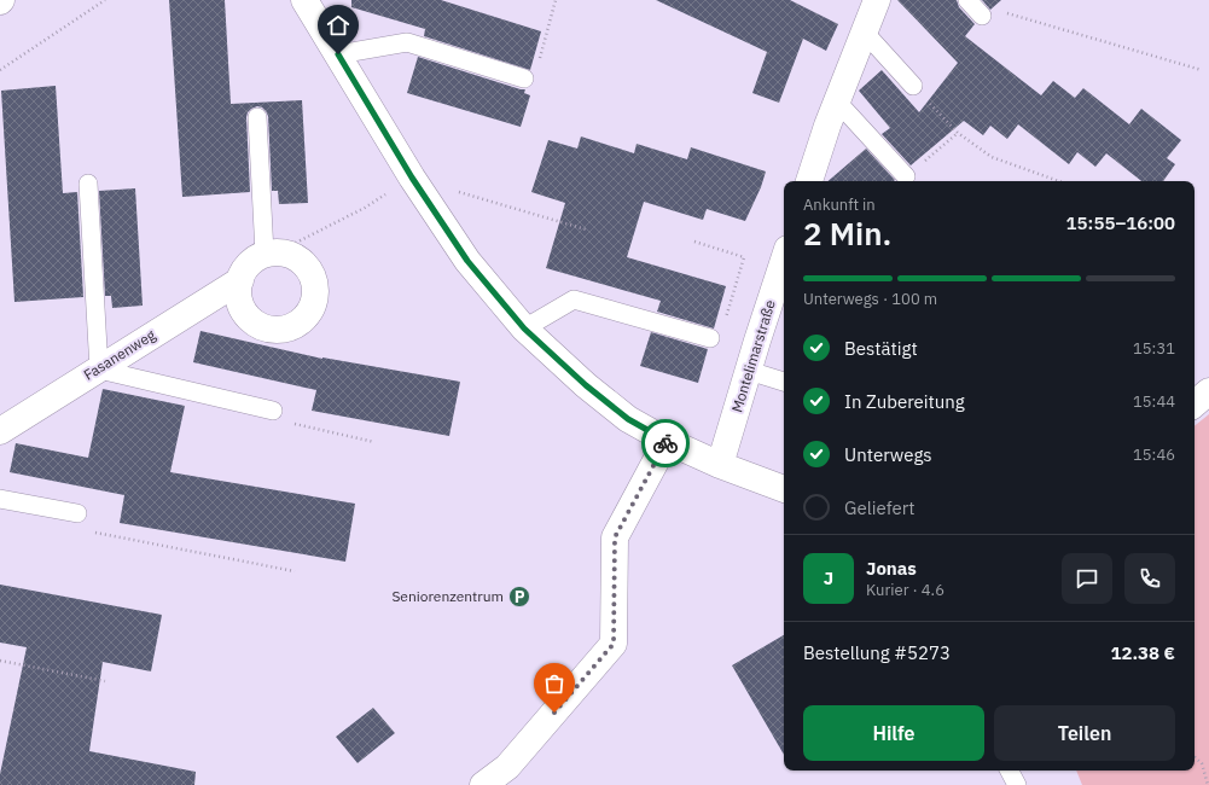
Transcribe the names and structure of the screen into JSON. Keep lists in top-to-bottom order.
{
  "streets": {
    "street": ["Fasanenweg", "Montelimarstraße"]
  },
  "places": {
    "parking": ["Seniorenzentrum"]
  },
  "page": {
    "heading": ["2 Min.", "Ankunft in", "15:55–16:00"],
    "panel": [
      "Jonas",
      "Kurier · 4.6",
      "Bestellung #5273",
      "12.38 €"
    ],
    "bar": "Unterwegs · 100 m",
    "list": [
      ["Bestätigt", "15:31"],
      ["In Zubereitung", "15:44"],
      ["Unterwegs", "15:46"],
      "Geliefert"
    ],
    "round": "J",
    "buttons": ["Hilfe", "Teilen"]
  }
}
